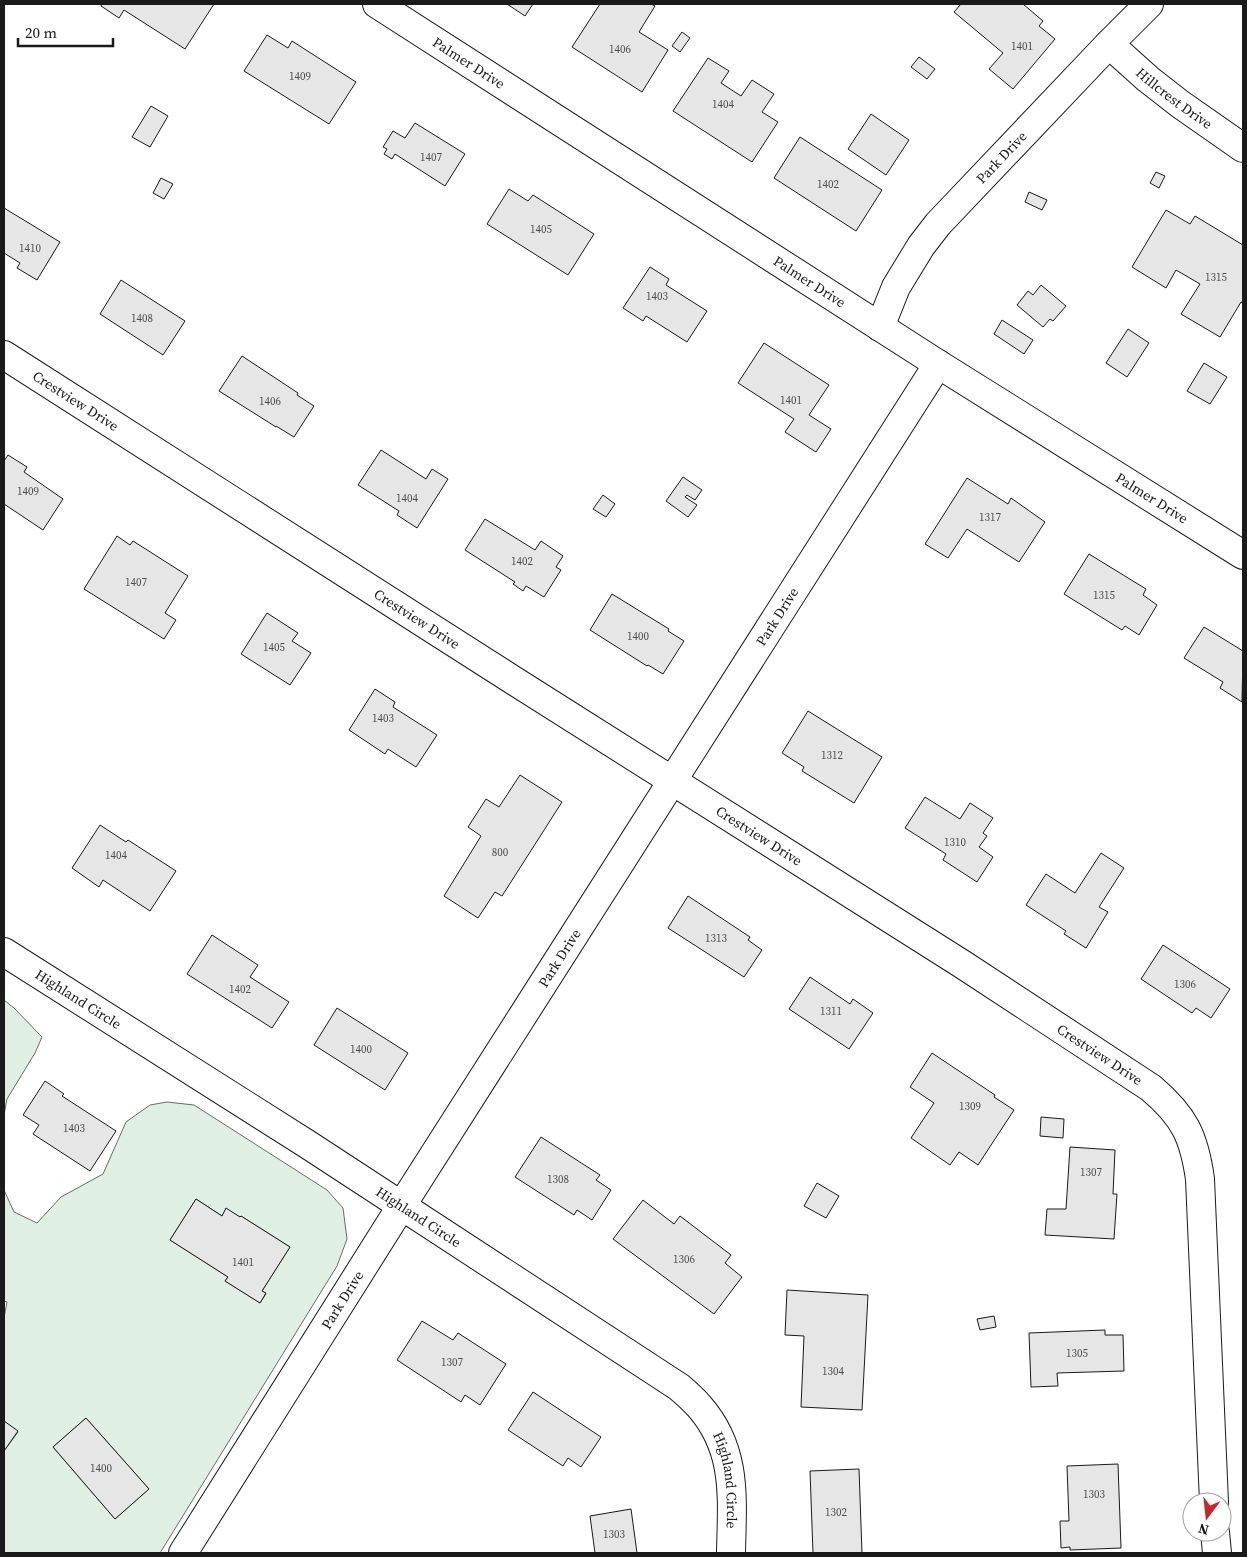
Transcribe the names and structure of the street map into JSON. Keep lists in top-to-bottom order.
{
  "streets": {
    "street": [
      "Palmer Drive",
      "Hillcrest Drive",
      "Park Drive",
      "Crestview Drive",
      "Highland Circle"
    ]
  },
  "crossings": [
    ["Palmer Drive", "Park Drive"],
    ["Hillcrest Drive", "Park Drive"],
    ["Park Drive", "Crestview Drive"],
    ["Park Drive", "Highland Circle"]
  ],
  "house_numbers": [
    "1401",
    "1406",
    "1409",
    "1404",
    "1407",
    "1402",
    "1405",
    "1410",
    "1315",
    "1403",
    "1408",
    "1401",
    "1406",
    "1409",
    "1404",
    "1317",
    "1402",
    "1407",
    "1315",
    "1400",
    "1405",
    "1403",
    "1312",
    "1310",
    "800",
    "1404",
    "1313",
    "1306",
    "1402",
    "1311",
    "1400",
    "1309",
    "1403",
    "1307",
    "1308",
    "1306",
    "1401",
    "1305",
    "1307",
    "1304",
    "1400",
    "1303",
    "1302",
    "1303"
  ],
  "scale_bar": "20 m",
  "north": "bottom"
}
